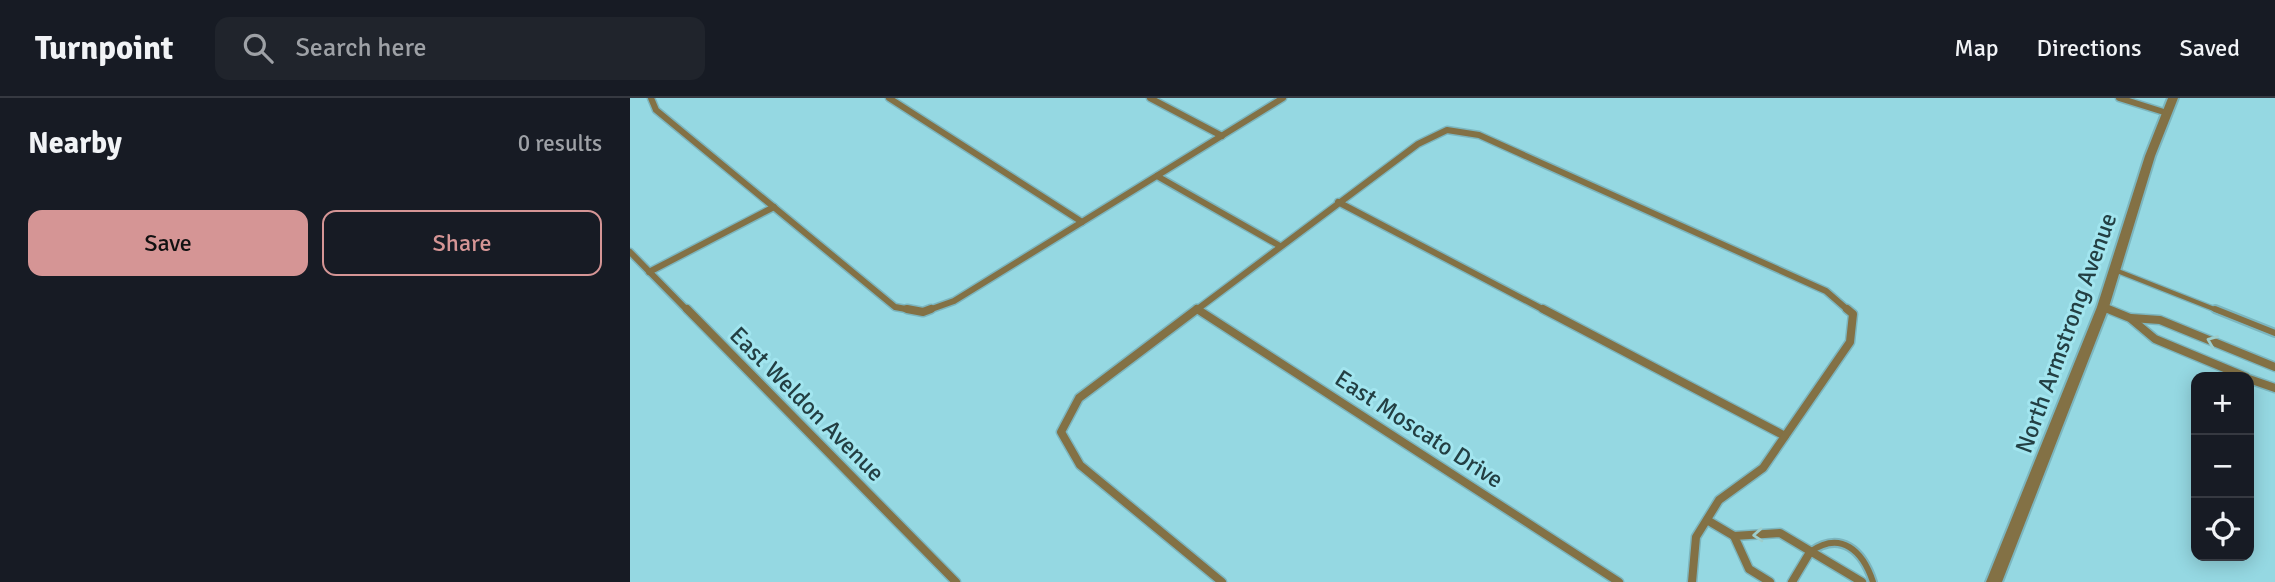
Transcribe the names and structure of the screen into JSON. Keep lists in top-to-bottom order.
{
  "streets": {
    "street": ["North Armstrong Avenue", "East Weldon Avenue", "East Moscato Drive"]
  },
  "page": {
    "header": "Turnpoint",
    "search": "Search here",
    "nav": ["Map", "Directions", "Saved"],
    "heading": ["Nearby", "0 results"],
    "buttons": ["Save", "Share"],
    "map_buttons": ["+", "−"]
  }
}
